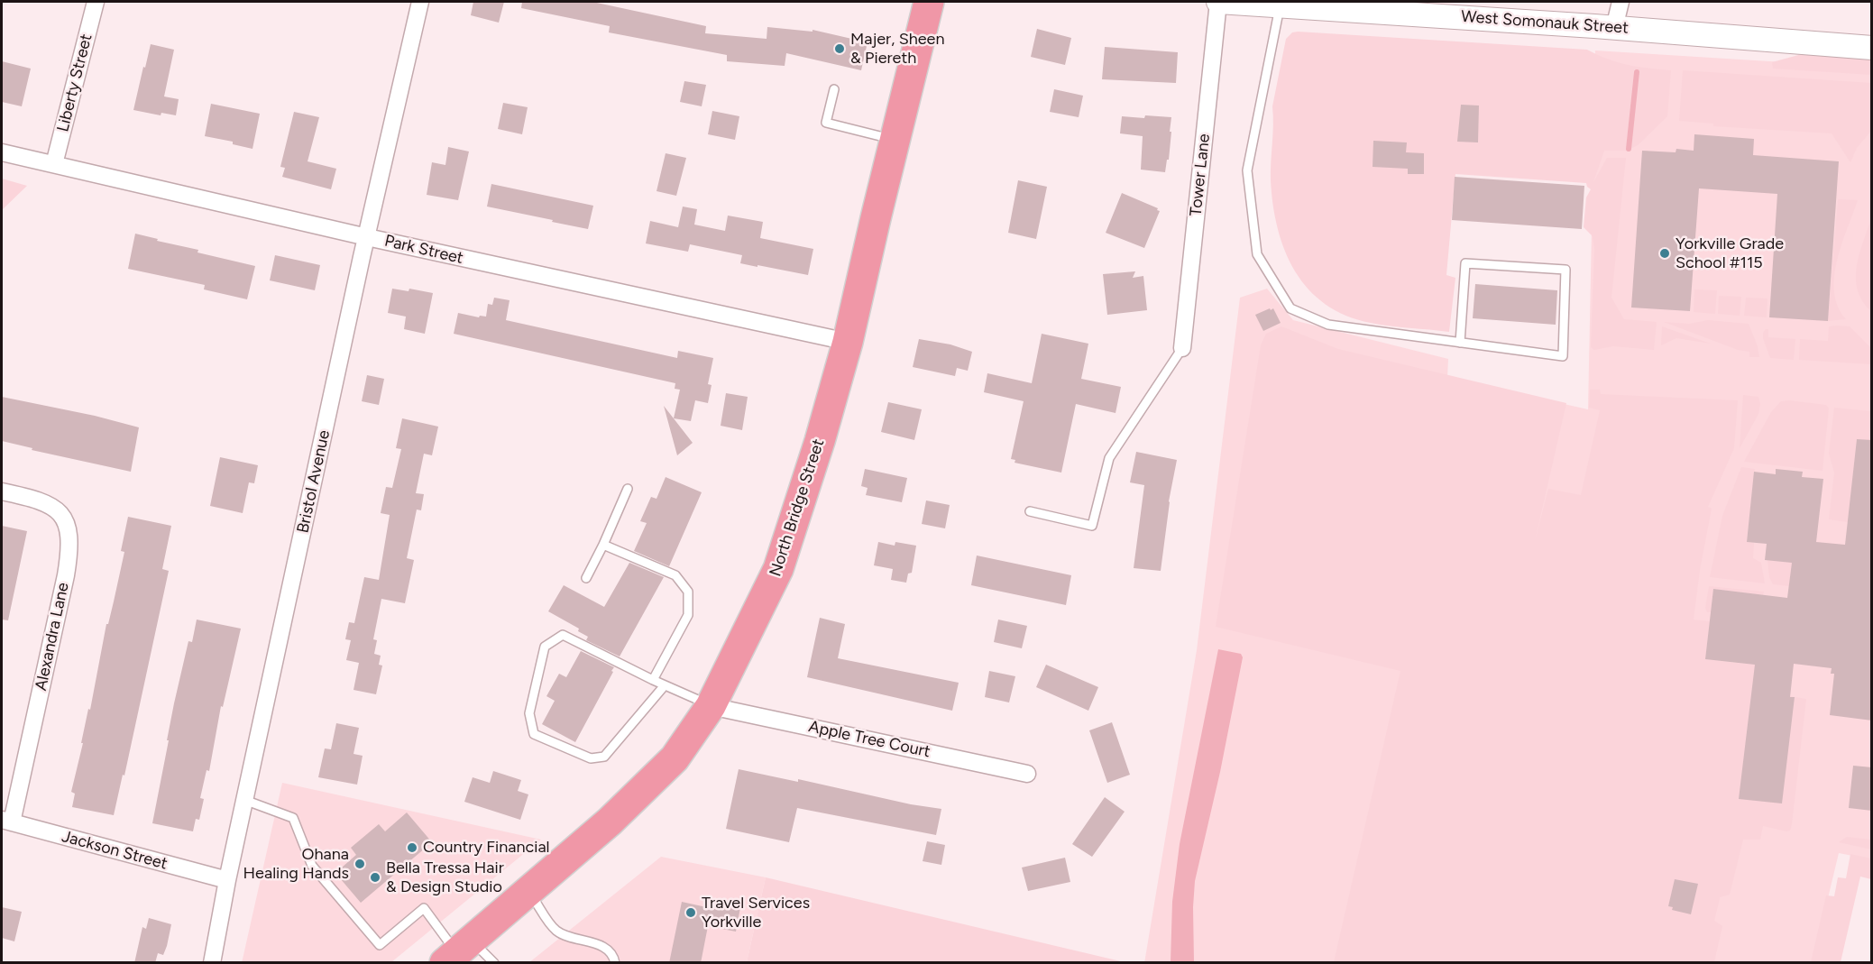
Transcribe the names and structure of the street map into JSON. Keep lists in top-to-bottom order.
{
  "streets": {
    "highway": ["North Bridge Street"],
    "street": [
      "West Somonauk Street",
      "Liberty Street",
      "Tower Lane",
      "Park Street",
      "Bristol Avenue",
      "Alexandra Lane",
      "Apple Tree Court",
      "Jackson Street"
    ]
  },
  "crossings": [
    ["West Somonauk Street", "Tower Lane"],
    ["Liberty Street", "Park Street"],
    ["Park Street", "Bristol Avenue"],
    ["Park Street", "North Bridge Street"],
    ["Bristol Avenue", "Jackson Street"],
    ["North Bridge Street", "Apple Tree Court"],
    ["Alexandra Lane", "Jackson Street"]
  ],
  "places": [
    "Majer, Sheen & Piereth",
    "Yorkville Grade School #115",
    "Country Financial",
    "Ohana Healing Hands",
    "Bella Tressa Hair & Design Studio",
    "Travel Services Yorkville"
  ]
}
